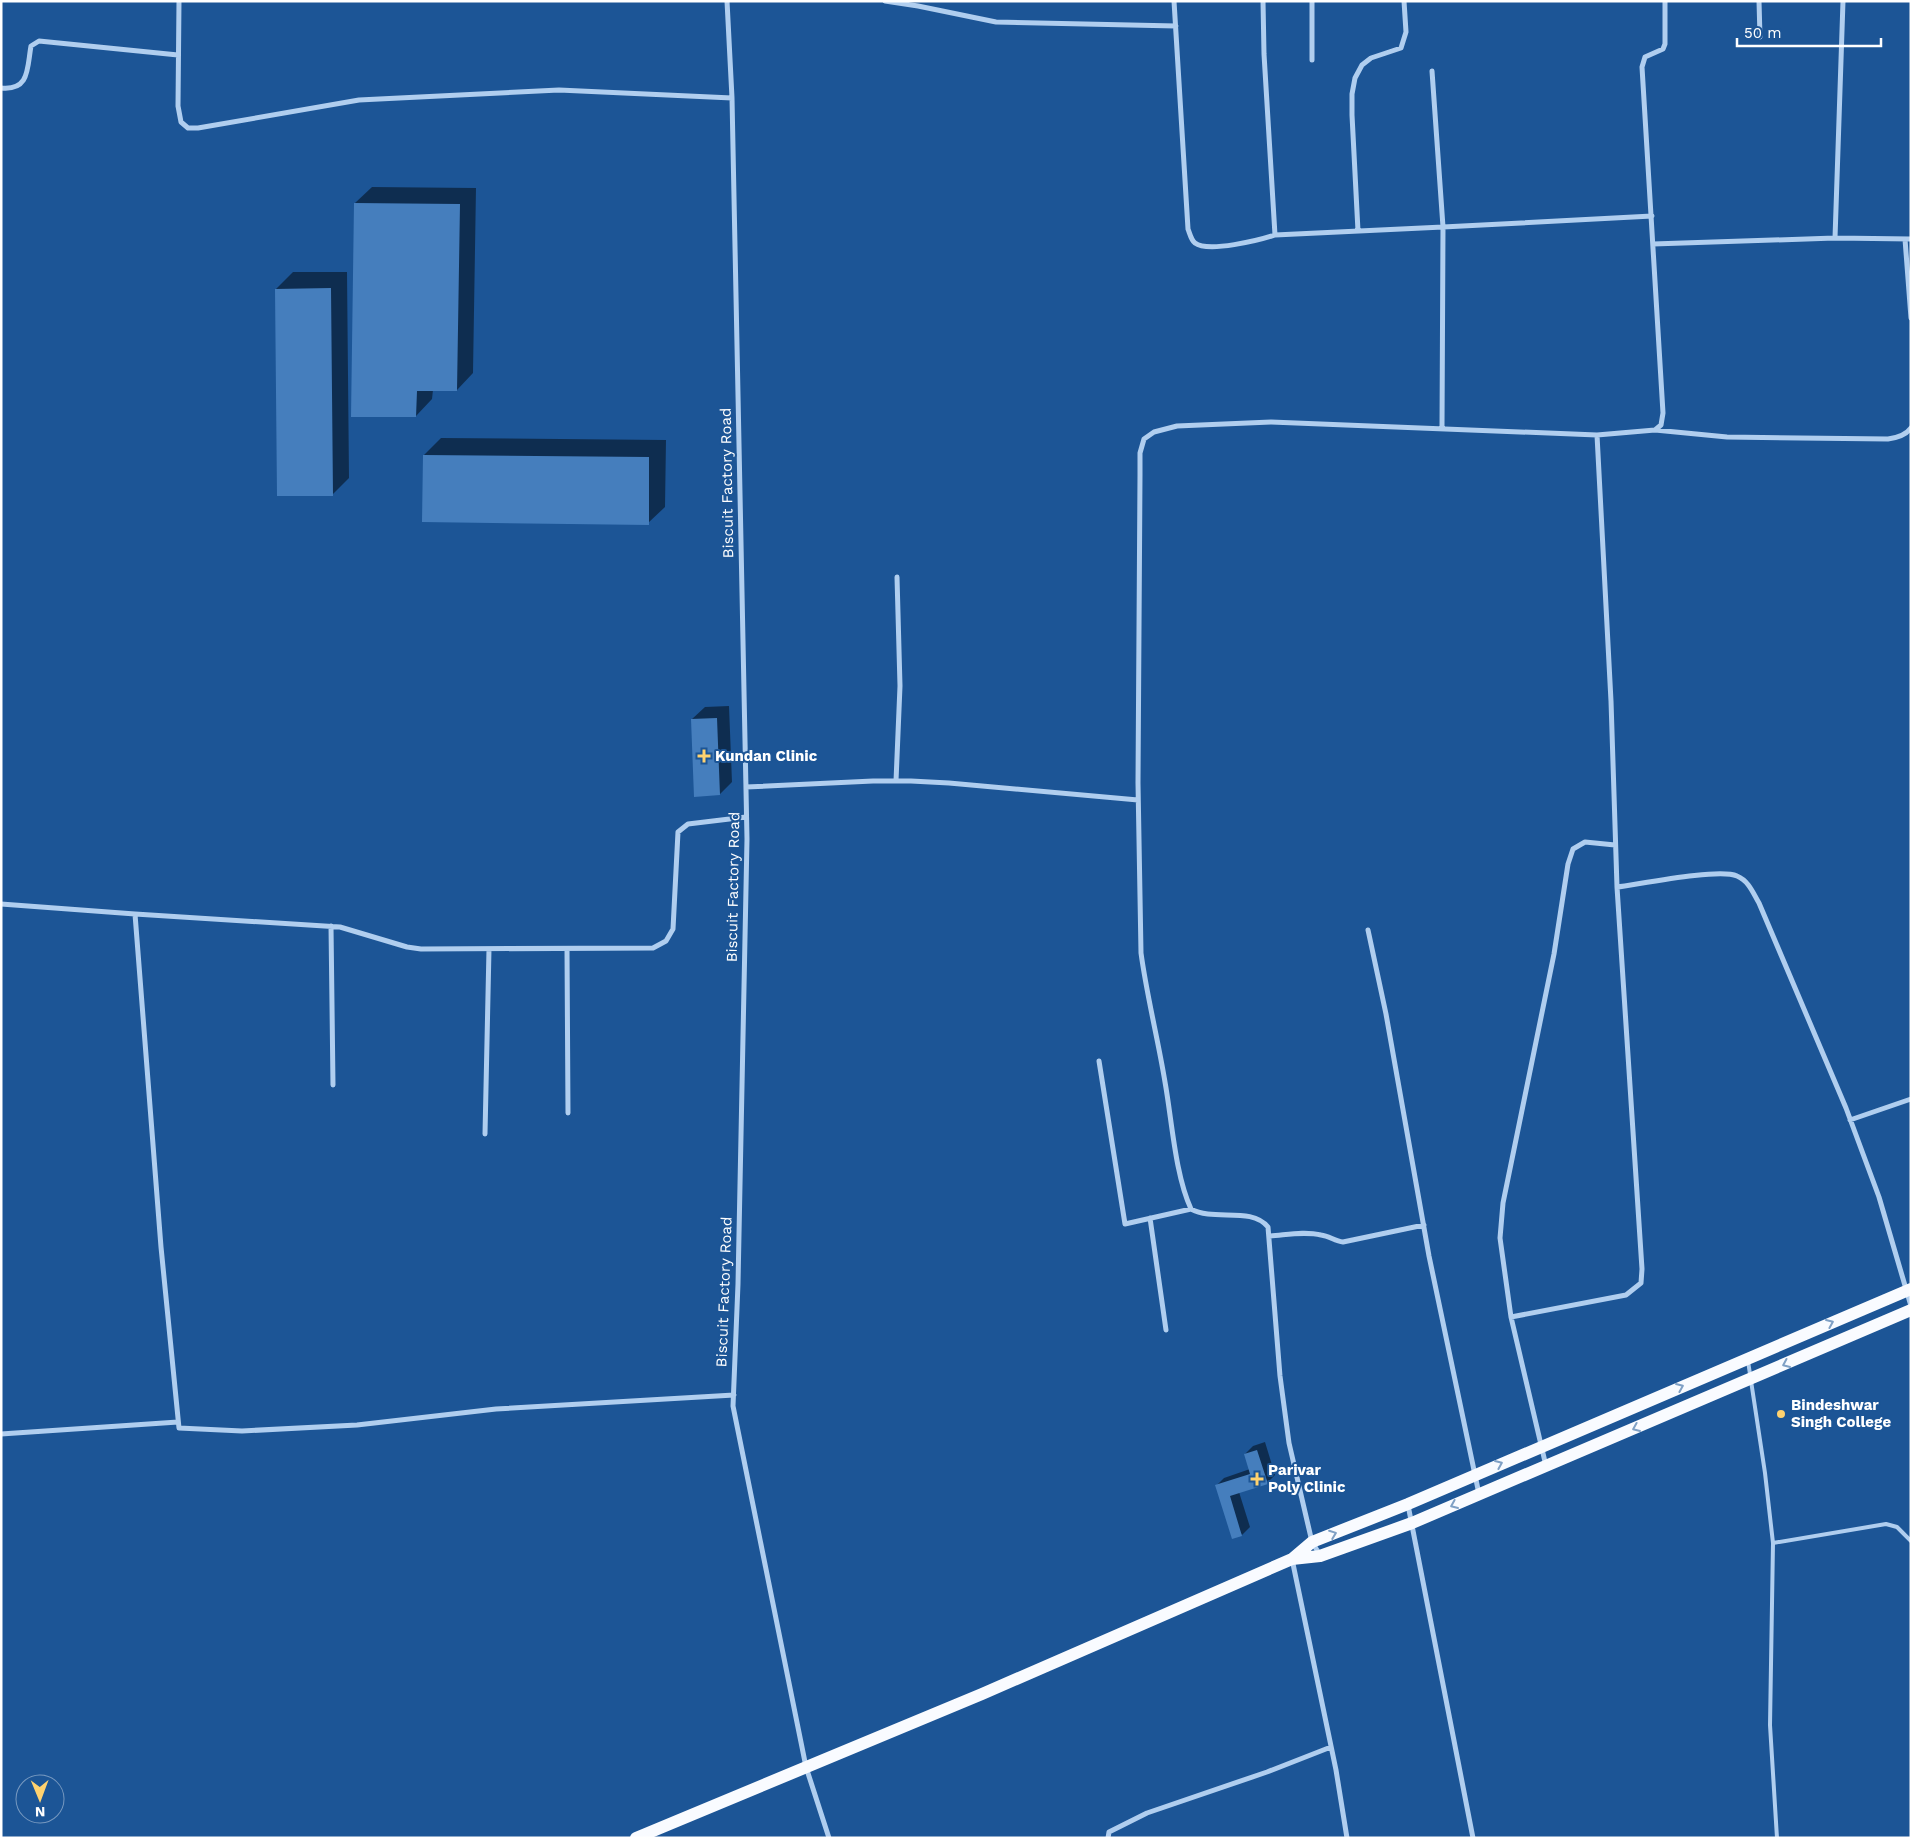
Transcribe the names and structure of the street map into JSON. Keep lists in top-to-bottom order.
{
  "streets": {
    "street": ["Biscuit Factory Road"]
  },
  "places": {
    "health": ["Kundan Clinic", "Parivar Poly Clinic"],
    "other": ["Bindeshwar Singh College"]
  },
  "scale_bar": "50 m",
  "north": "bottom"
}
